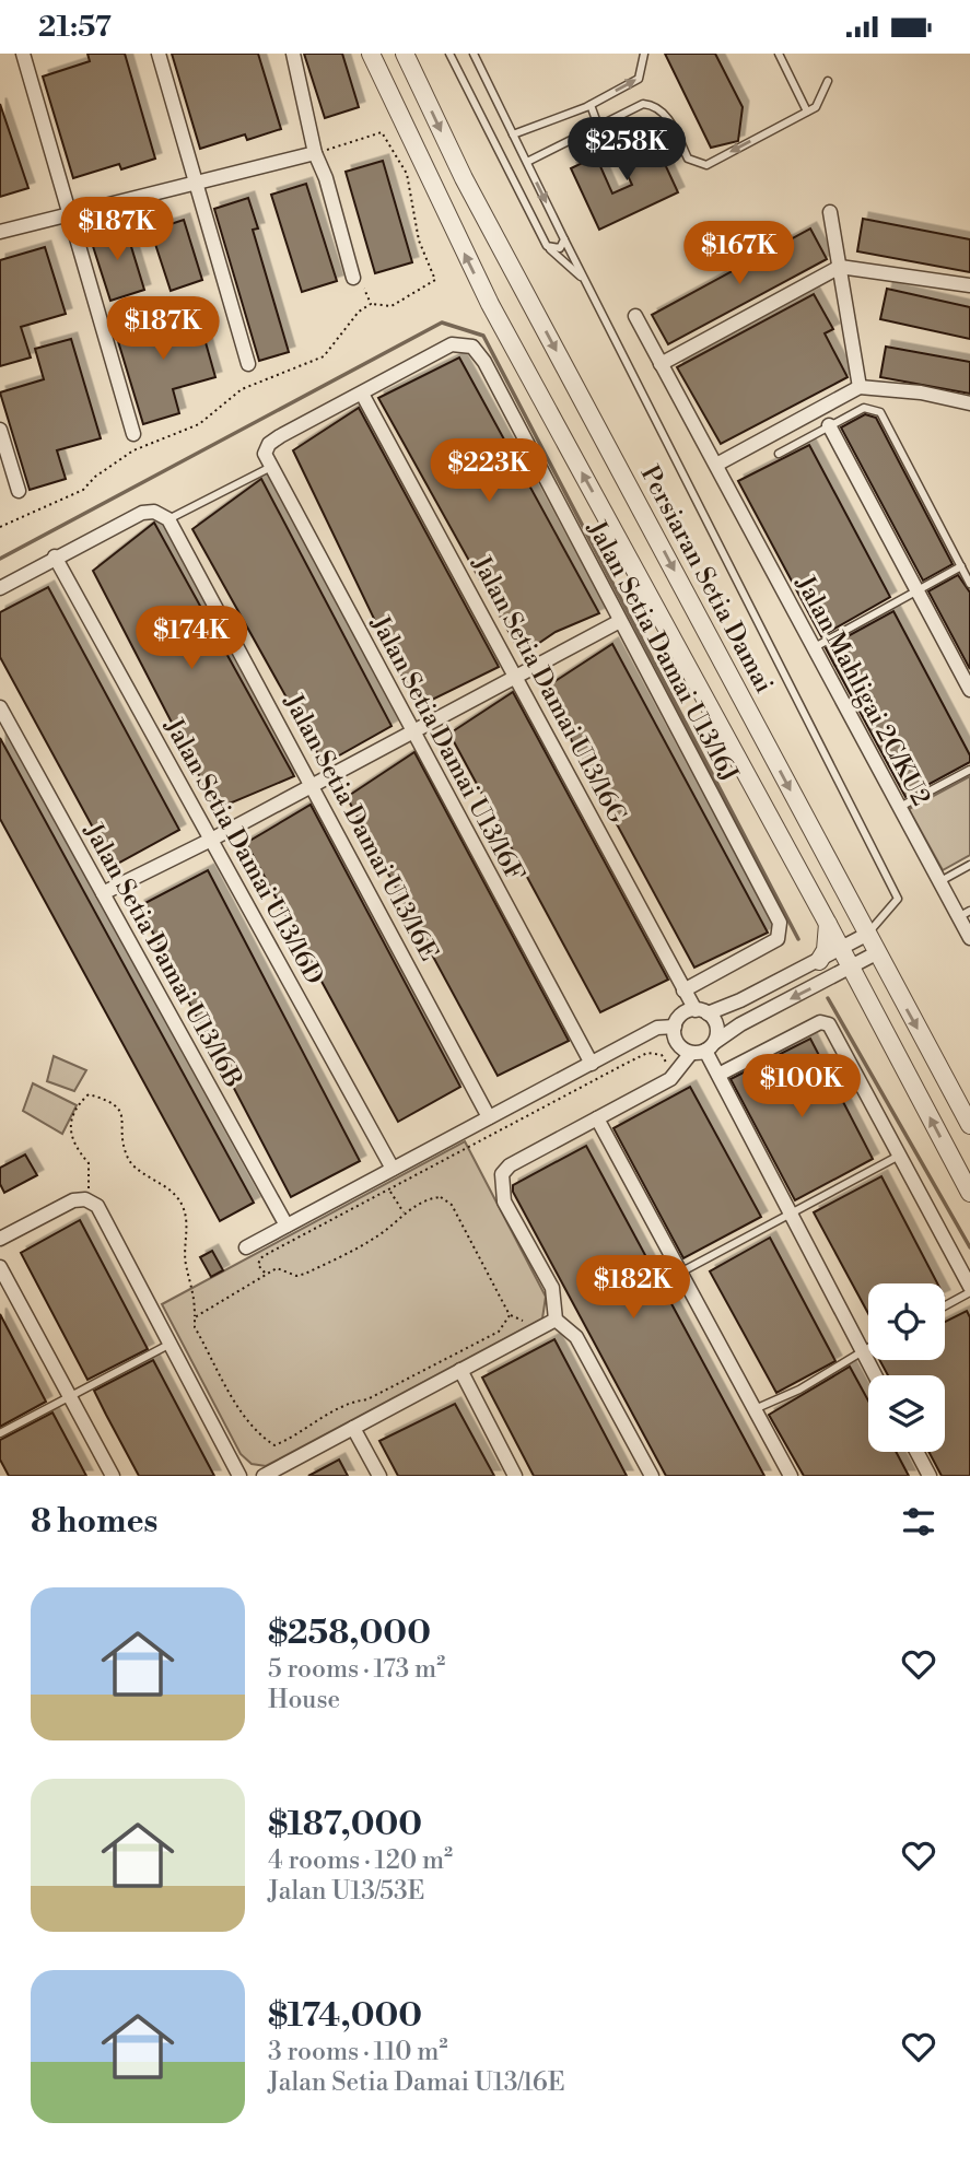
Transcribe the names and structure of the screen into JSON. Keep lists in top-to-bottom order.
{
  "streets": {
    "street": [
      "Persiaran Setia Damai",
      "Jalan Setia Damai U13/16J",
      "Jalan Setia Damai U13/16G",
      "Jalan Mahligai 2C/KU2",
      "Jalan Setia Damai U13/16F",
      "Jalan Setia Damai U13/16E",
      "Jalan Setia Damai U13/16D",
      "Jalan Setia Damai U13/16B"
    ]
  },
  "crossings": [
    ["Jalan Setia Damai U13/16J", "Jalan Setia Damai U13/16G"]
  ],
  "page": {
    "status": "21:57",
    "price": [
      "$258K",
      "$187K",
      "$167K",
      "$187K",
      "$223K",
      "$174K",
      "$100K",
      "$182K"
    ],
    "heading": "8 homes",
    "list": [
      {
        "name": "$258,000",
        "note": "5 rooms · 173 m² · House"
      },
      {
        "name": "$187,000",
        "note": "4 rooms · 120 m² · Jalan U13/53E"
      },
      {
        "name": "$174,000",
        "note": "3 rooms · 110 m² · Jalan Setia Damai U13/16E"
      }
    ]
  }
}
